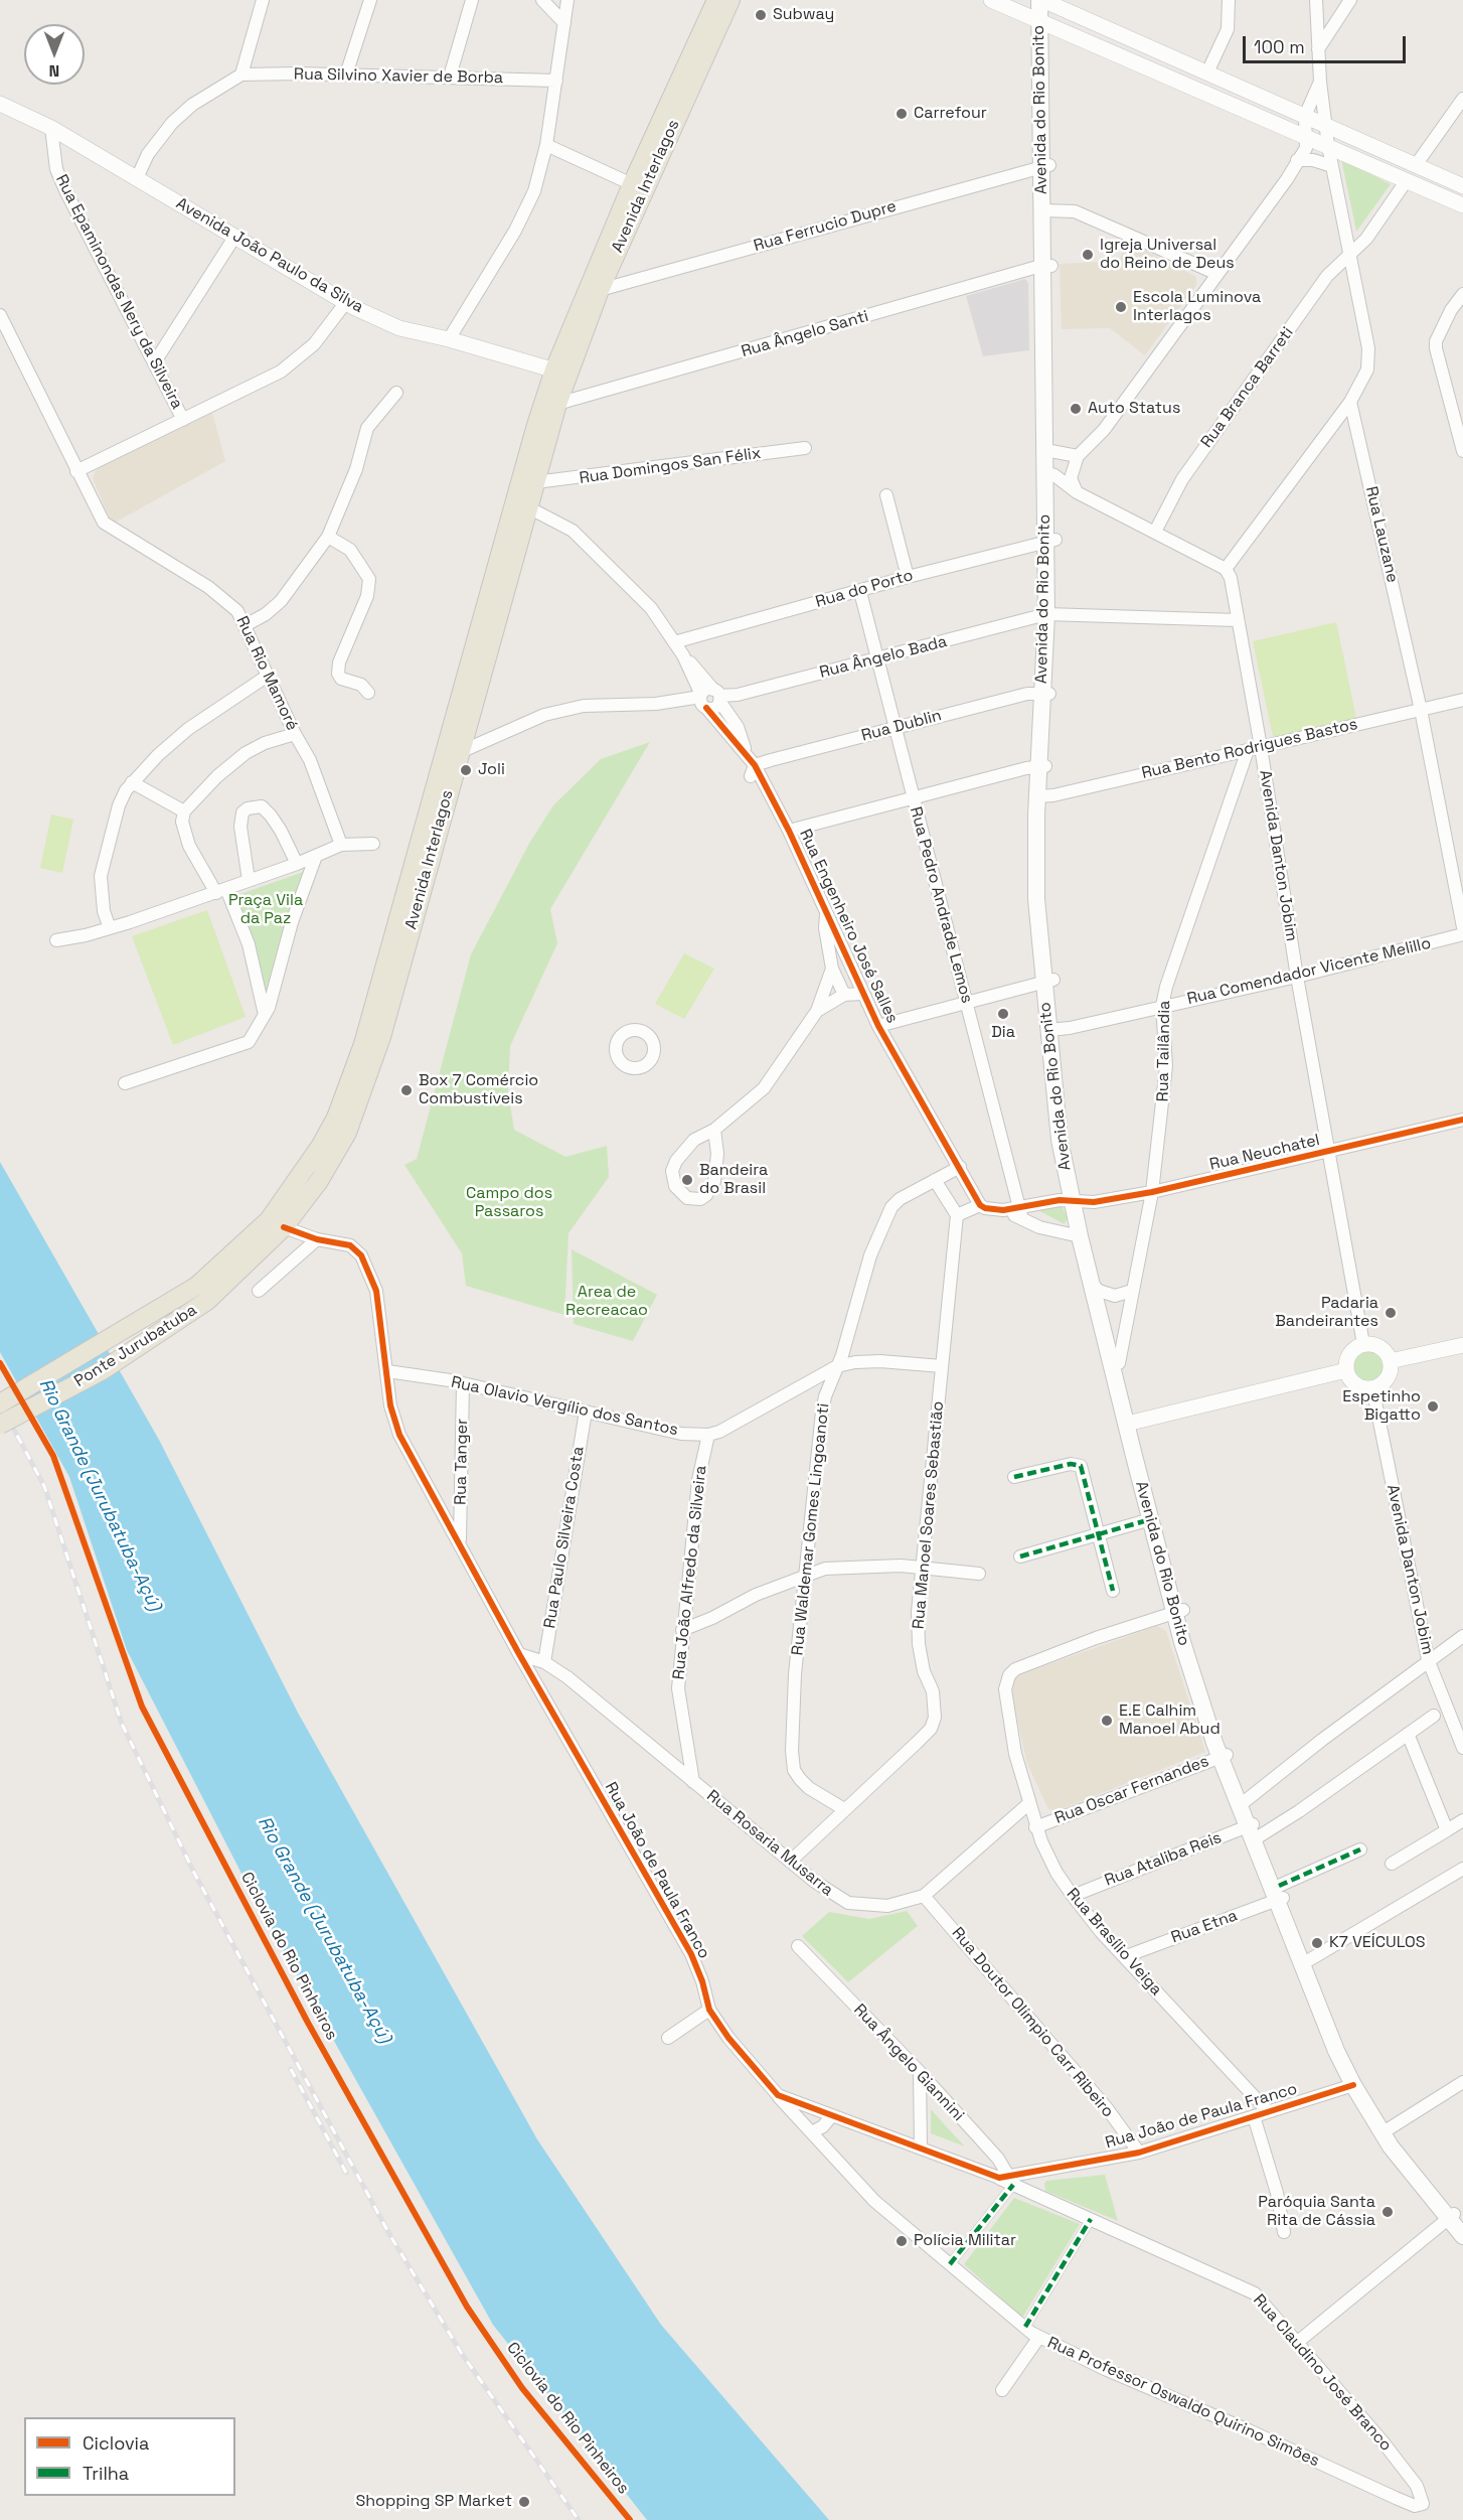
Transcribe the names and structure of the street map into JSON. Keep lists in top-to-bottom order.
{
  "streets": {
    "main road": ["Avenida do Rio Bonito", "Avenida Interlagos", "Ponte Jurubatuba"],
    "street": [
      "Rua Silvino Xavier de Borba",
      "Rua Ferrucio Dupre",
      "Avenida João Paulo da Silva",
      "Rua Epaminondas Nery da Silveira",
      "Rua Ângelo Santi",
      "Rua Branca Barreti",
      "Rua Domingos San Félix",
      "Rua Lauzane",
      "Rua do Porto",
      "Rua Ângelo Bada",
      "Rua Rio Mamoré",
      "Rua Dublin",
      "Rua Bento Rodrigues Bastos",
      "Avenida Danton Jobim",
      "Rua Pedro Andrade Lemos",
      "Rua Engenheiro José Salles",
      "Rua Comendador Vicente Melillo",
      "Rua Tailândia",
      "Rua Neuchatel",
      "Rua Olavio Vergílio dos Santos",
      "Rua Tanger",
      "Rua Manoel Soares Sebastião",
      "Rua Waldemar Gomes Lingoanoti",
      "Rua Paulo Silveira Costa",
      "Rua João Alfredo da Silveira",
      "Rua Oscar Fernandes",
      "Rua Rosaria Musarra",
      "Rua Ataliba Reis",
      "Rua João de Paula Franco",
      "Rua Etna",
      "Rua Brasílio Veiga",
      "Rua Doutor Olímpio Carr Ribeiro",
      "Rua Ângelo Giannini",
      "Rua Claudino José Branco",
      "Rua Professor Oswaldo Quirino Simões"
    ],
    "cycle path": ["Ciclovia do Rio Pinheiros"]
  },
  "crossings": [
    ["Avenida do Rio Bonito", "Rua Ferrucio Dupre"],
    ["Avenida do Rio Bonito", "Rua Ângelo Santi"],
    ["Avenida do Rio Bonito", "Rua do Porto"],
    ["Avenida do Rio Bonito", "Rua Ângelo Bada"],
    ["Avenida do Rio Bonito", "Rua Dublin"],
    ["Avenida do Rio Bonito", "Rua Bento Rodrigues Bastos"],
    ["Avenida do Rio Bonito", "Rua Comendador Vicente Melillo"],
    ["Avenida do Rio Bonito", "Rua Tailândia"],
    ["Avenida do Rio Bonito", "Rua Neuchatel"],
    ["Avenida do Rio Bonito", "Rua Oscar Fernandes"],
    ["Avenida do Rio Bonito", "Rua Ataliba Reis"],
    ["Avenida do Rio Bonito", "Rua João de Paula Franco"],
    ["Avenida do Rio Bonito", "Rua Etna"],
    ["Avenida do Rio Bonito", "Rua Brasílio Veiga"],
    ["Avenida Interlagos", "Rua Ferrucio Dupre"],
    ["Avenida Interlagos", "Avenida João Paulo da Silva"],
    ["Avenida Interlagos", "Rua Ângelo Santi"],
    ["Avenida Interlagos", "Rua Domingos San Félix"],
    ["Avenida Interlagos", "Rua Ângelo Bada"],
    ["Avenida Interlagos", "Rua Engenheiro José Salles"],
    ["Avenida Interlagos", "Ponte Jurubatuba"],
    ["Avenida Interlagos", "Rua João de Paula Franco"],
    ["Avenida João Paulo da Silva", "Rua Epaminondas Nery da Silveira"],
    ["Rua Lauzane", "Rua Bento Rodrigues Bastos"],
    ["Rua do Porto", "Rua Pedro Andrade Lemos"],
    ["Rua do Porto", "Rua Engenheiro José Salles"],
    ["Rua Ângelo Bada", "Avenida Danton Jobim"],
    ["Rua Ângelo Bada", "Rua Pedro Andrade Lemos"],
    ["Rua Ângelo Bada", "Rua Engenheiro José Salles"],
    ["Rua Dublin", "Rua Pedro Andrade Lemos"],
    ["Rua Dublin", "Rua Engenheiro José Salles"],
    ["Rua Bento Rodrigues Bastos", "Avenida Danton Jobim"],
    ["Rua Bento Rodrigues Bastos", "Rua Tailândia"],
    ["Avenida Danton Jobim", "Rua Comendador Vicente Melillo"],
    ["Avenida Danton Jobim", "Rua Neuchatel"],
    ["Rua Pedro Andrade Lemos", "Rua Neuchatel"],
    ["Rua Engenheiro José Salles", "Rua Waldemar Gomes Lingoanoti"],
    ["Rua Comendador Vicente Melillo", "Rua Tailândia"],
    ["Rua Tailândia", "Rua Neuchatel"],
    ["Rua Olavio Vergílio dos Santos", "Rua Tanger"],
    ["Rua Olavio Vergílio dos Santos", "Rua Manoel Soares Sebastião"],
    ["Rua Olavio Vergílio dos Santos", "Rua Waldemar Gomes Lingoanoti"],
    ["Rua Olavio Vergílio dos Santos", "Rua Paulo Silveira Costa"],
    ["Rua Olavio Vergílio dos Santos", "Rua João Alfredo da Silveira"],
    ["Rua Olavio Vergílio dos Santos", "Rua João de Paula Franco"],
    ["Rua Tanger", "Rua João de Paula Franco"],
    ["Rua Manoel Soares Sebastião", "Rua Waldemar Gomes Lingoanoti"],
    ["Rua Manoel Soares Sebastião", "Rua Rosaria Musarra"],
    ["Rua Paulo Silveira Costa", "Rua Rosaria Musarra"],
    ["Rua João Alfredo da Silveira", "Rua Rosaria Musarra"],
    ["Rua Oscar Fernandes", "Rua Brasílio Veiga"],
    ["Rua Rosaria Musarra", "Rua João de Paula Franco"],
    ["Rua Rosaria Musarra", "Rua Brasílio Veiga"],
    ["Rua Rosaria Musarra", "Rua Doutor Olímpio Carr Ribeiro"],
    ["Rua Ataliba Reis", "Rua Brasílio Veiga"],
    ["Rua João de Paula Franco", "Rua Brasílio Veiga"],
    ["Rua João de Paula Franco", "Rua Doutor Olímpio Carr Ribeiro"],
    ["Rua João de Paula Franco", "Rua Ângelo Giannini"],
    ["Rua João de Paula Franco", "Rua Claudino José Branco"],
    ["Rua João de Paula Franco", "Rua Professor Oswaldo Quirino Simões"],
    ["Rua Etna", "Rua Brasílio Veiga"],
    ["Rua Ângelo Giannini", "Rua Claudino José Branco"],
    ["Rua Claudino José Branco", "Rua Professor Oswaldo Quirino Simões"]
  ],
  "water": ["Rio Grande (Jurubatuba-Açú)"],
  "parks": ["Praça Vila da Paz", "Campo dos Passaros", "Area de Recreacao"],
  "places": [
    "Subway",
    "Carrefour",
    "Igreja Universal do Reino de Deus",
    "Escola Luminova Interlagos",
    "Auto Status",
    "Joli",
    "Dia",
    "Box 7 Comércio Combustíveis",
    "Bandeira do Brasil",
    "Padaria Bandeirantes",
    "Espetinho Bigatto",
    "E.E Calhim Manoel Abud",
    "K7 VEÍCULOS",
    "Paróquia Santa Rita de Cássia",
    "Polícia Militar",
    "Shopping SP Market"
  ],
  "legend": ["Ciclovia", "Trilha"],
  "scale_bar": "100 m",
  "north": "bottom"
}
